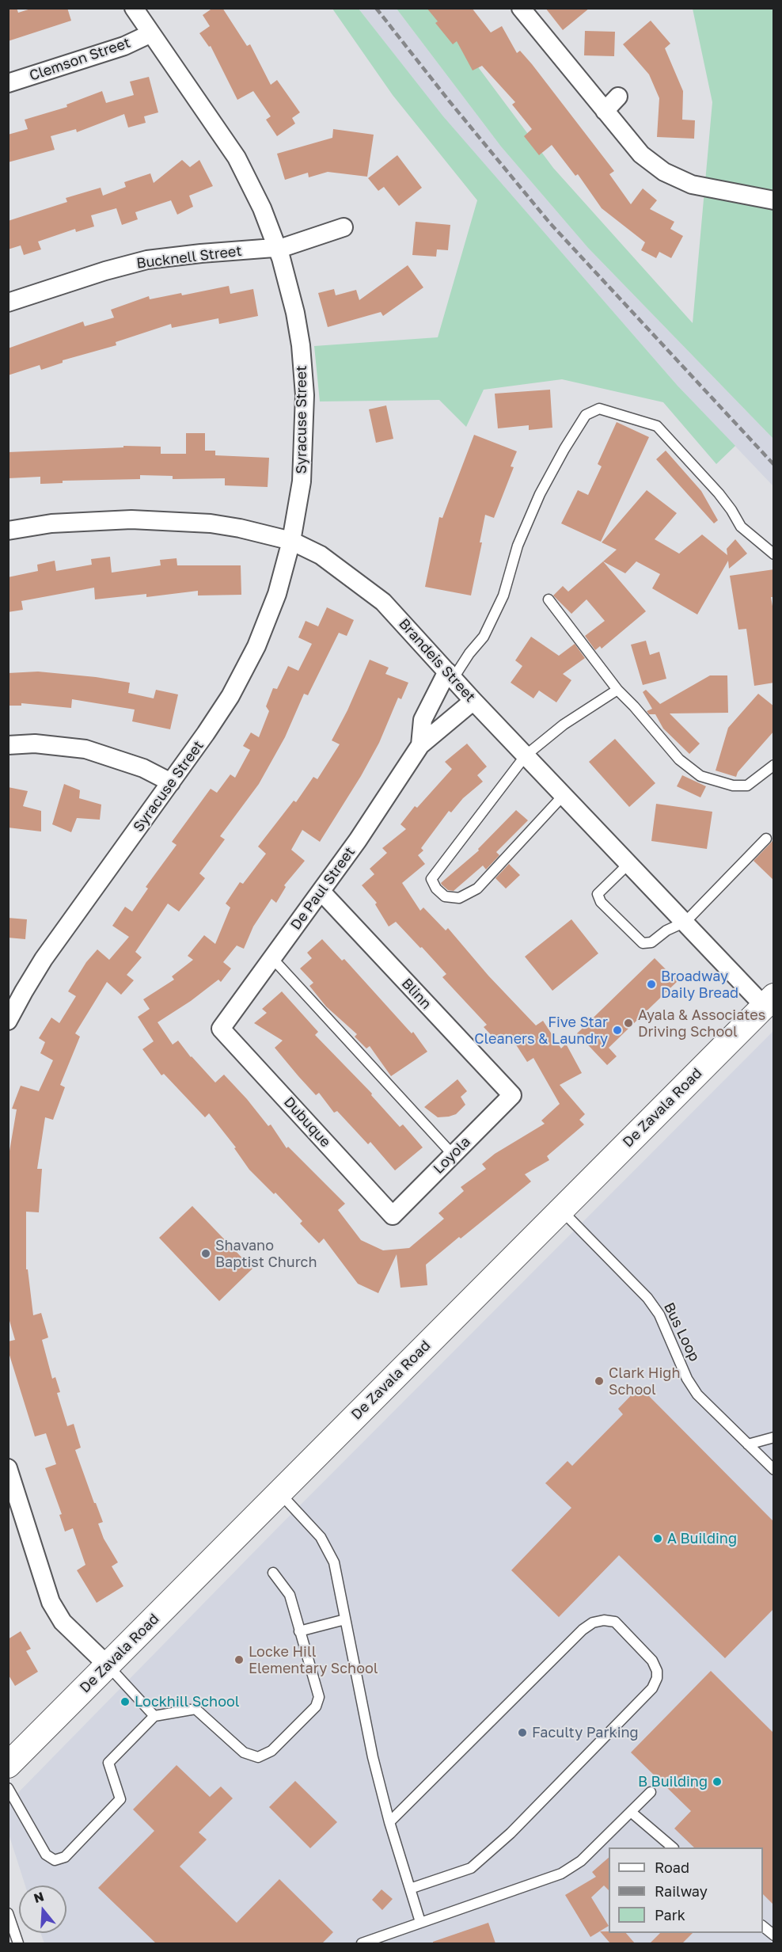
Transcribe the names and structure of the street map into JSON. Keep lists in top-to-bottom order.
{
  "streets": {
    "main road": ["De Zavala Road"],
    "street": [
      "Clemson Street",
      "Bucknell Street",
      "Syracuse Street",
      "Brandeis Street",
      "De Paul Street",
      "Blinn",
      "Dubuque",
      "Loyola"
    ],
    "lane": ["Bus Loop"]
  },
  "crossings": [
    ["Clemson Street", "Syracuse Street"],
    ["Bucknell Street", "Syracuse Street"],
    ["Syracuse Street", "Brandeis Street"],
    ["Brandeis Street", "De Paul Street"],
    ["Brandeis Street", "De Zavala Road"],
    ["De Paul Street", "Blinn"],
    ["De Paul Street", "Dubuque"],
    ["Blinn", "Loyola"],
    ["De Zavala Road", "Bus Loop"],
    ["Dubuque", "Loyola"]
  ],
  "places": [
    "Broadway Daily Bread",
    "Ayala & Associates Driving School",
    "Five Star Cleaners & Laundry",
    "Shavano Baptist Church",
    "Clark High School",
    "A Building",
    "Locke Hill Elementary School",
    "Lockhill School",
    "Faculty Parking",
    "B Building"
  ],
  "legend": ["Road", "Railway", "Park"],
  "north": "top"
}
